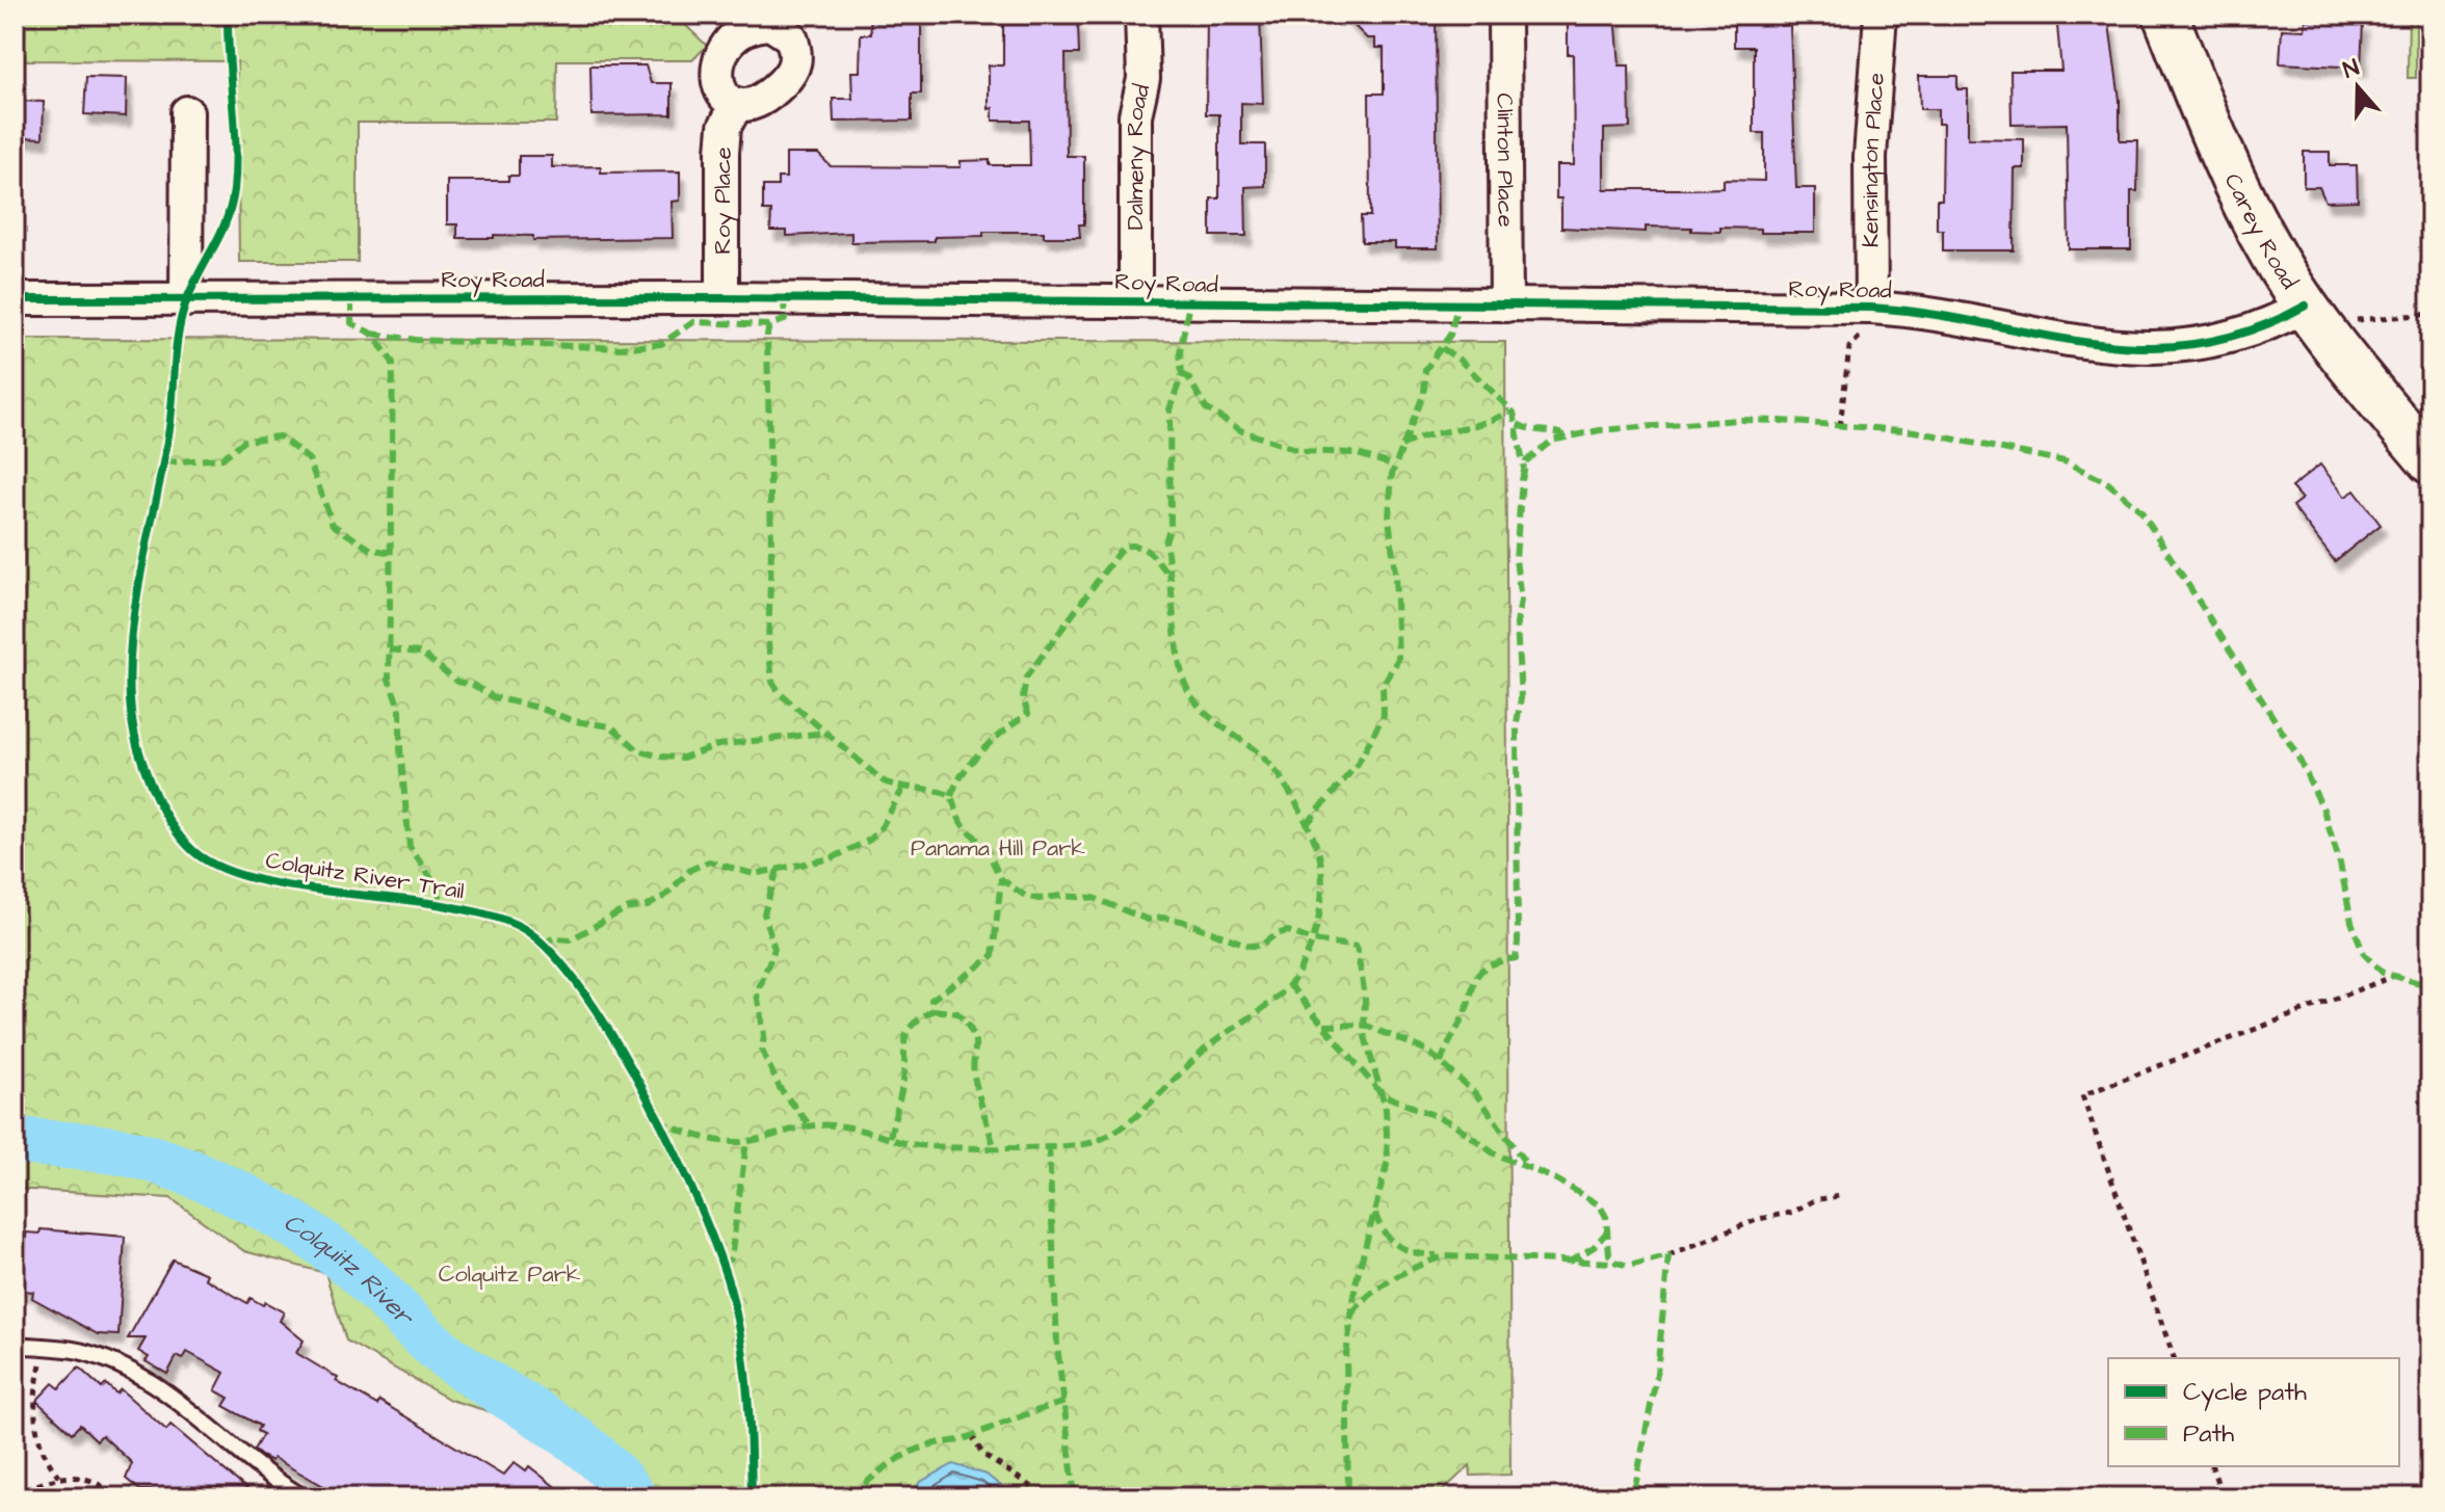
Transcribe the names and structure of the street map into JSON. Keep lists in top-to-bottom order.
{
  "streets": {
    "street": [
      "Dalmeny Road",
      "Clinton Place",
      "Kensington Place",
      "Roy Place",
      "Carey Road",
      "Roy Road"
    ],
    "cycle path": ["Colquitz River Trail"]
  },
  "crossings": [
    ["Dalmeny Road", "Roy Road"],
    ["Clinton Place", "Roy Road"],
    ["Kensington Place", "Roy Road"],
    ["Roy Place", "Roy Road"],
    ["Carey Road", "Roy Road"]
  ],
  "water": ["Colquitz River"],
  "parks": ["Panama Hill Park", "Colquitz Park"],
  "legend": ["Cycle path", "Path"],
  "north": "top"
}
